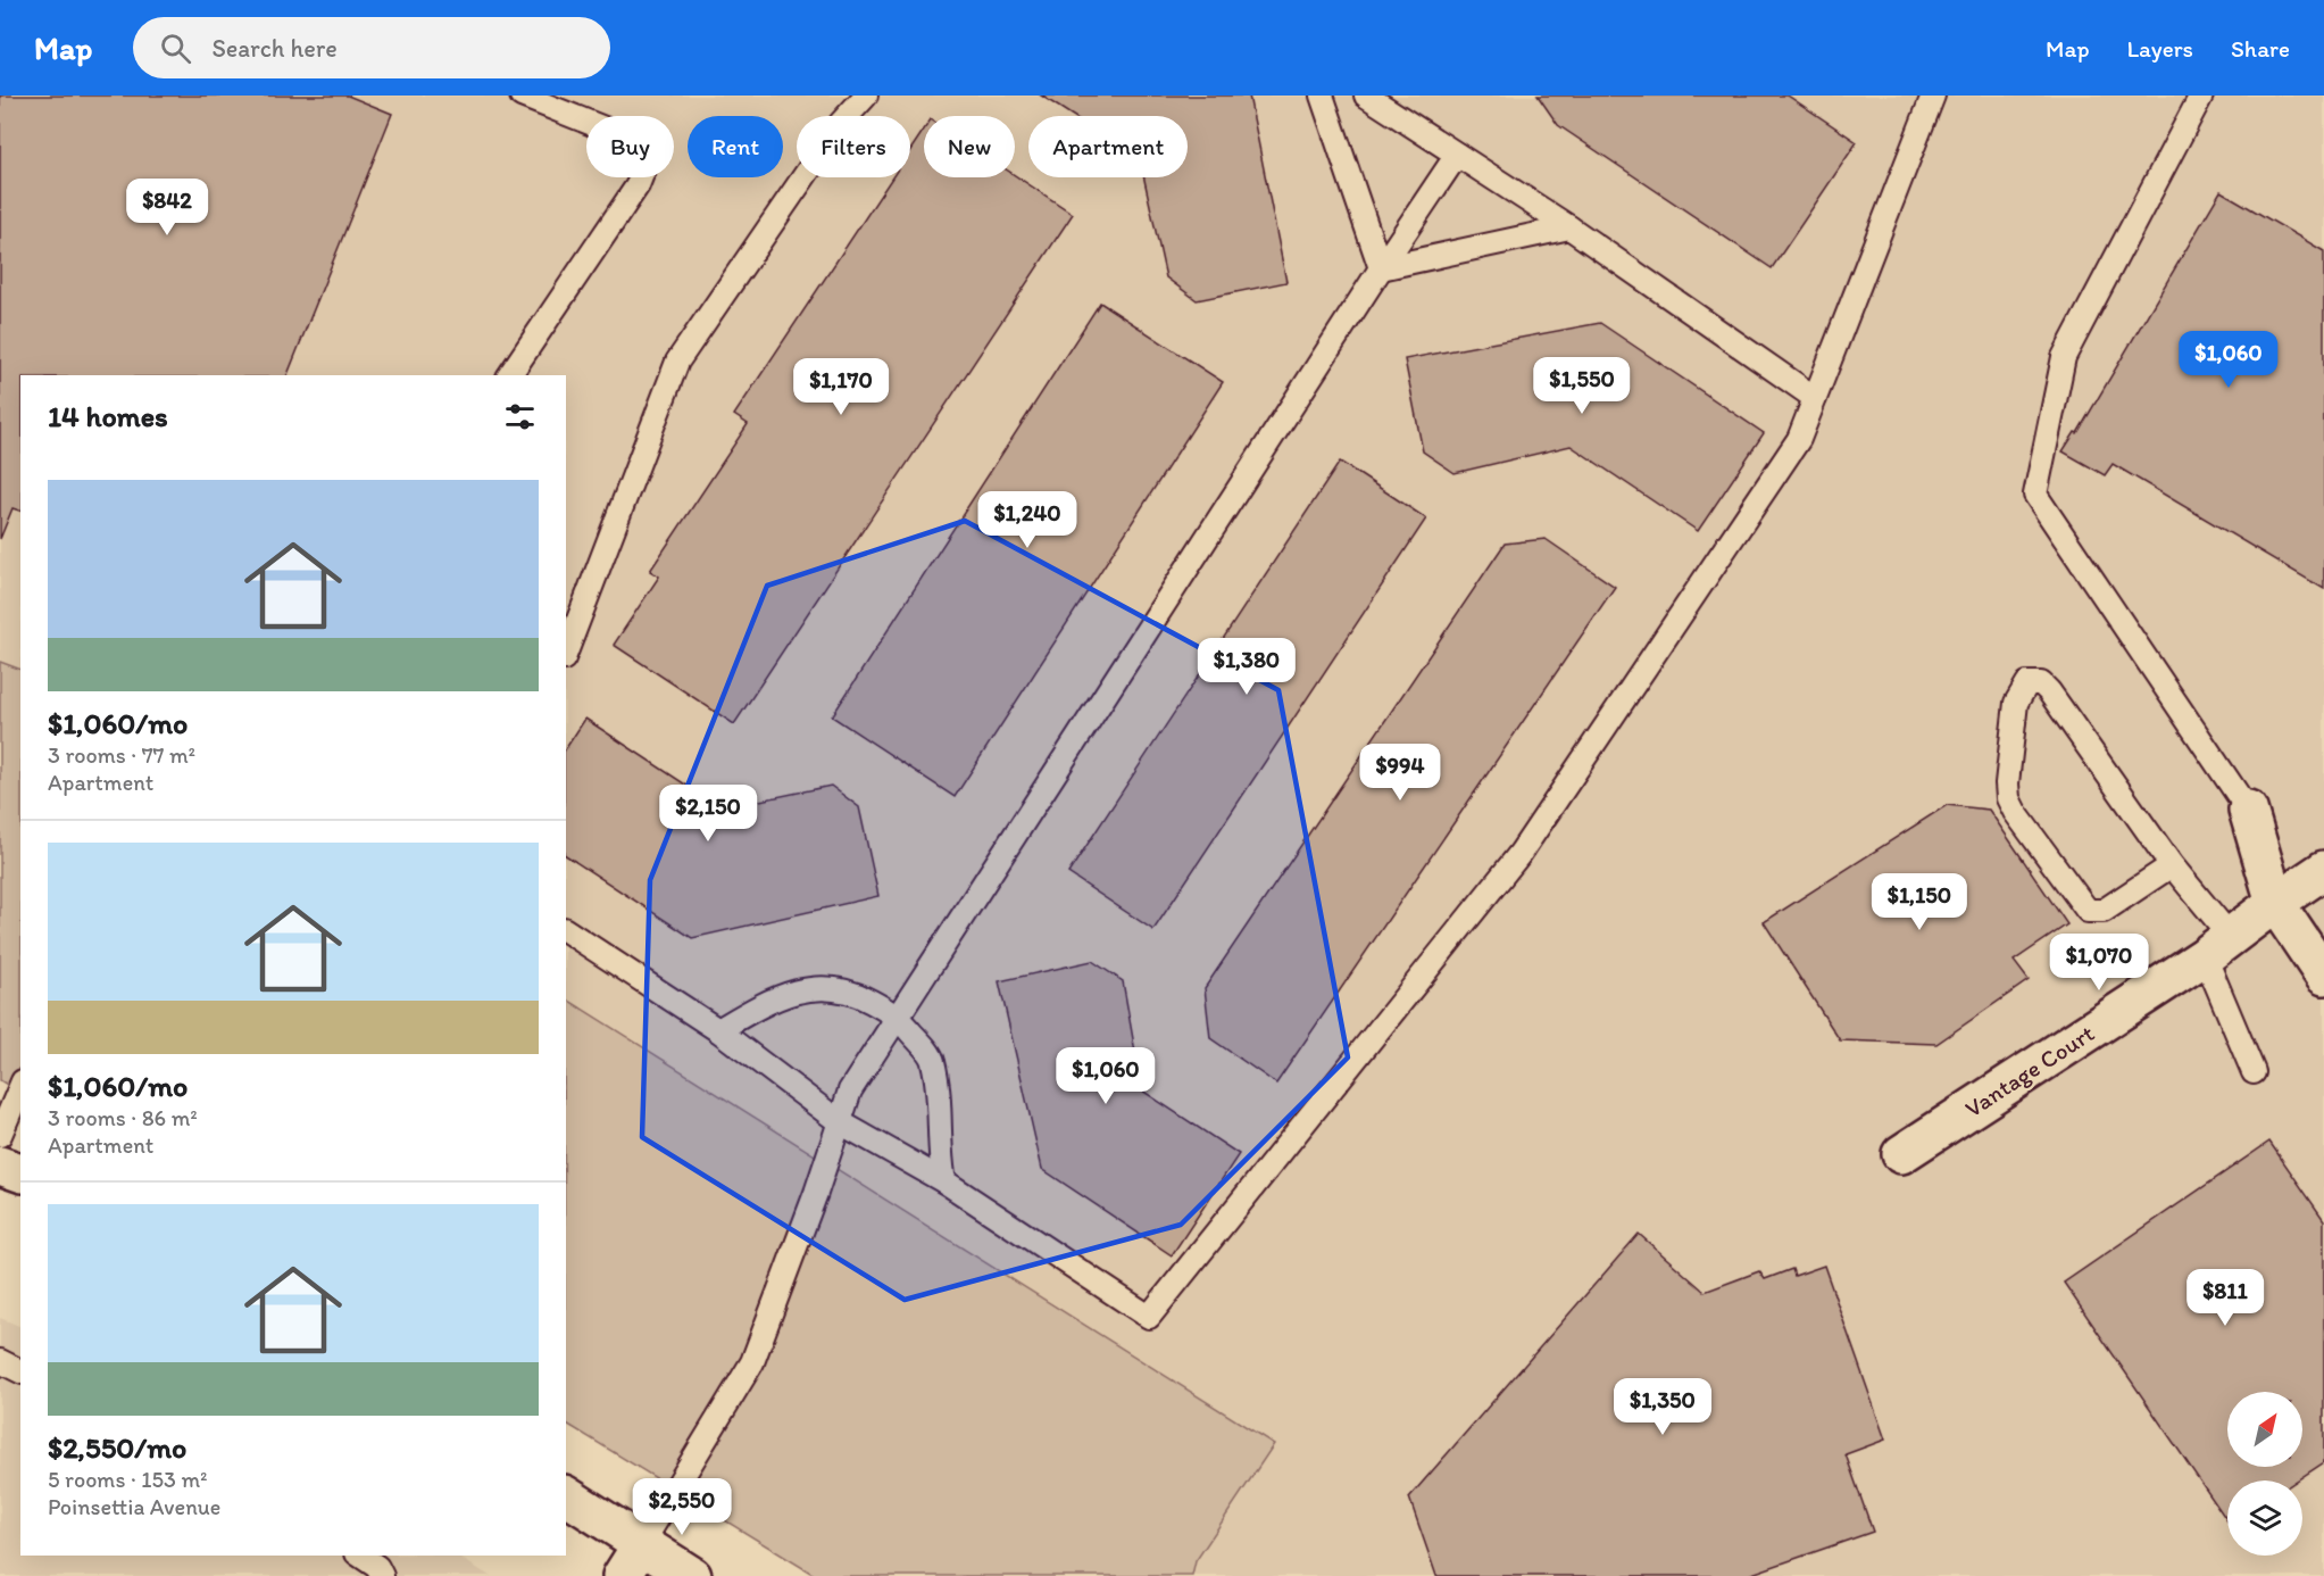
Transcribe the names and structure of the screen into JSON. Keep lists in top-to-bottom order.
{
  "streets": {
    "street": ["Vantage Court"]
  },
  "north": "top right",
  "page": {
    "header": "Map",
    "search": "Search here",
    "nav": ["Map", "Layers", "Share"],
    "chip": [
      "Buy",
      "Rent",
      "Filters",
      "New",
      "Apartment"
    ],
    "price": [
      "$842",
      "$1,060",
      "$1,550",
      "$1,170",
      "$1,240",
      "$1,380",
      "$994",
      "$2,150",
      "$1,150",
      "$1,070",
      "$1,060",
      "$811",
      "$1,350",
      "$2,550"
    ],
    "heading": "14 homes",
    "list": [
      {
        "name": "$1,060/mo",
        "note": "3 rooms · 77 m² · Apartment"
      },
      {
        "name": "$1,060/mo",
        "note": "3 rooms · 86 m² · Apartment"
      },
      {
        "name": "$2,550/mo",
        "note": "5 rooms · 153 m² · Poinsettia Avenue"
      }
    ]
  }
}
